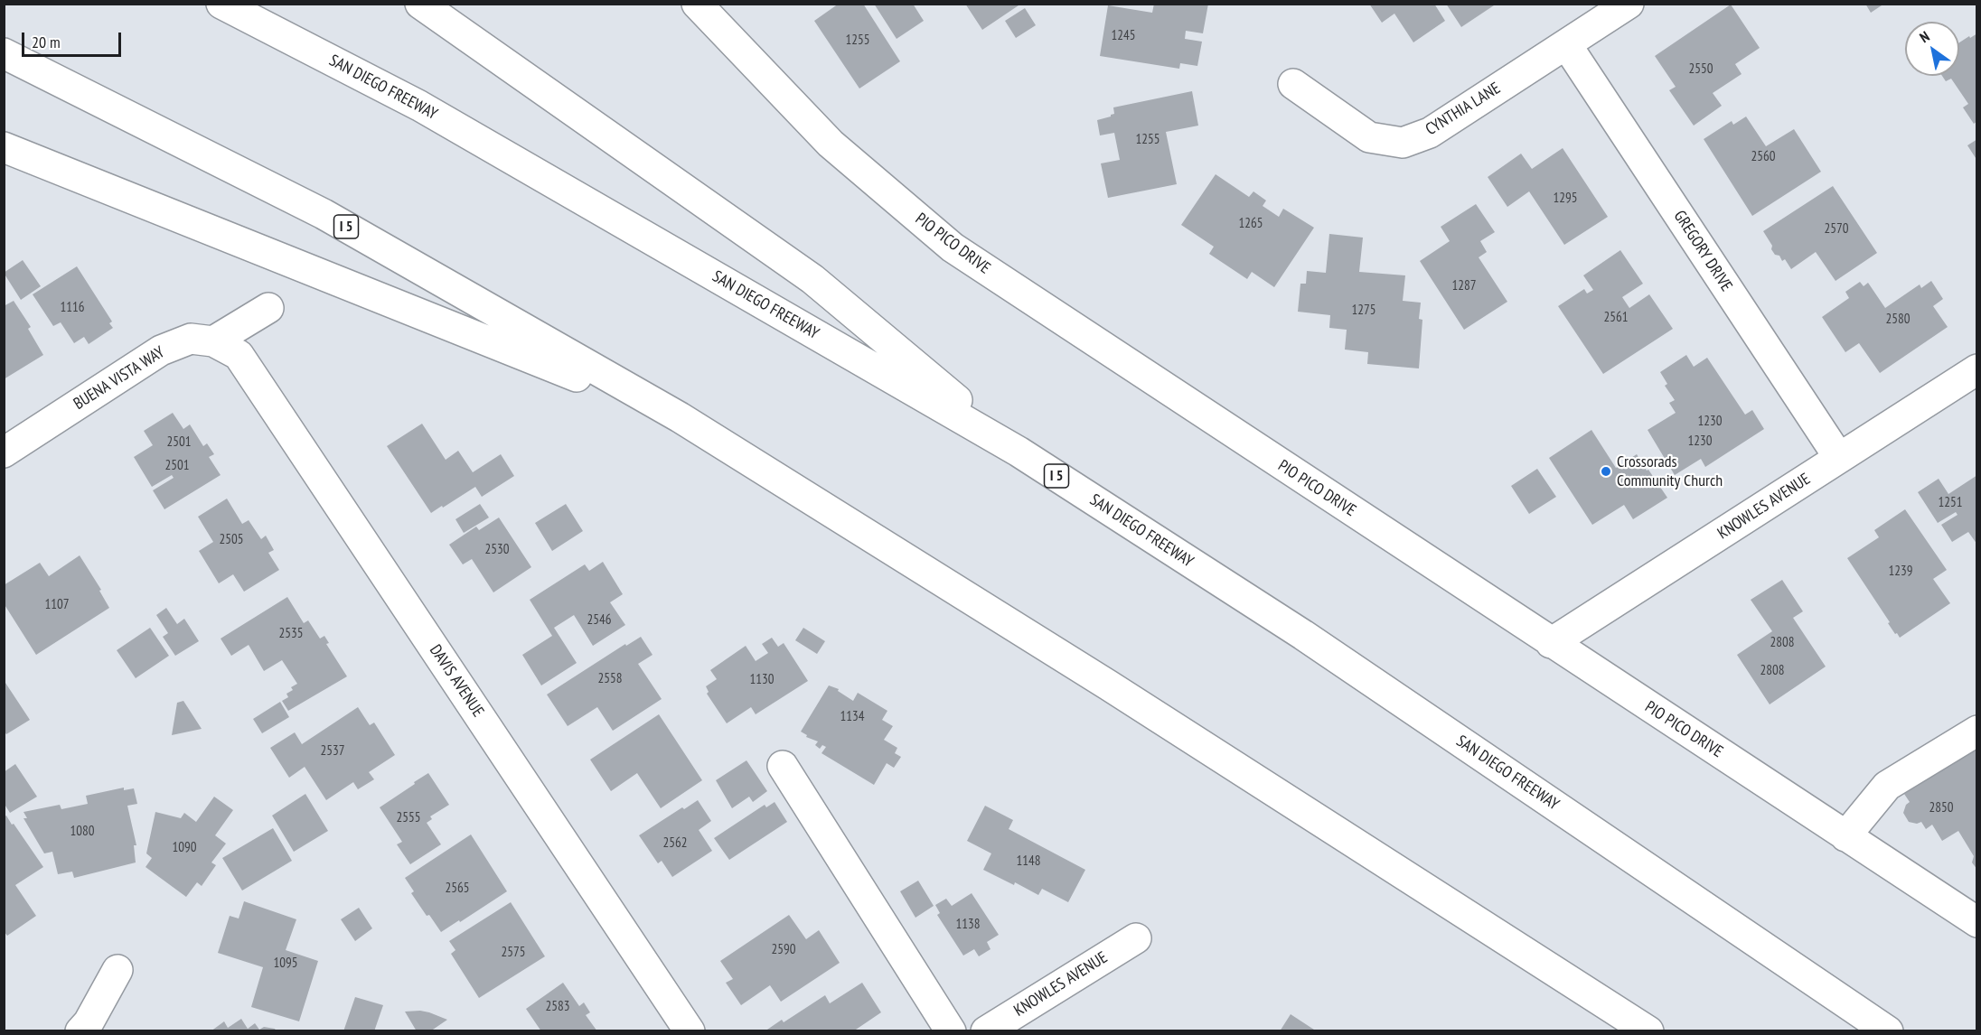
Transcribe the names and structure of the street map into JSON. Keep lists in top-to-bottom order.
{
  "streets": {
    "main road": [
      "SAN DIEGO FREEWAY",
      "CYNTHIA LANE",
      "I 5",
      "PIO PICO DRIVE",
      "GREGORY DRIVE",
      "BUENA VISTA WAY",
      "KNOWLES AVENUE",
      "DAVIS AVENUE"
    ]
  },
  "crossings": [
    ["CYNTHIA LANE", "GREGORY DRIVE"],
    ["PIO PICO DRIVE", "KNOWLES AVENUE"],
    ["GREGORY DRIVE", "KNOWLES AVENUE"],
    ["BUENA VISTA WAY", "DAVIS AVENUE"]
  ],
  "places": ["Crossorads Community Church"],
  "house_numbers": [
    "1245",
    "1255",
    "2550",
    "1255",
    "2560",
    "1295",
    "1265",
    "2570",
    "1287",
    "1116",
    "1275",
    "2561",
    "2580",
    "1230",
    "1230",
    "2501",
    "2501",
    "1251",
    "2505",
    "2530",
    "1239",
    "1107",
    "2546",
    "2535",
    "2808",
    "2808",
    "2558",
    "1130",
    "1134",
    "2537",
    "2850",
    "2555",
    "1080",
    "2562",
    "1090",
    "1148",
    "2565",
    "1138",
    "2590",
    "2575",
    "1095",
    "2583"
  ],
  "scale_bar": "20 m",
  "north": "top left"
}
